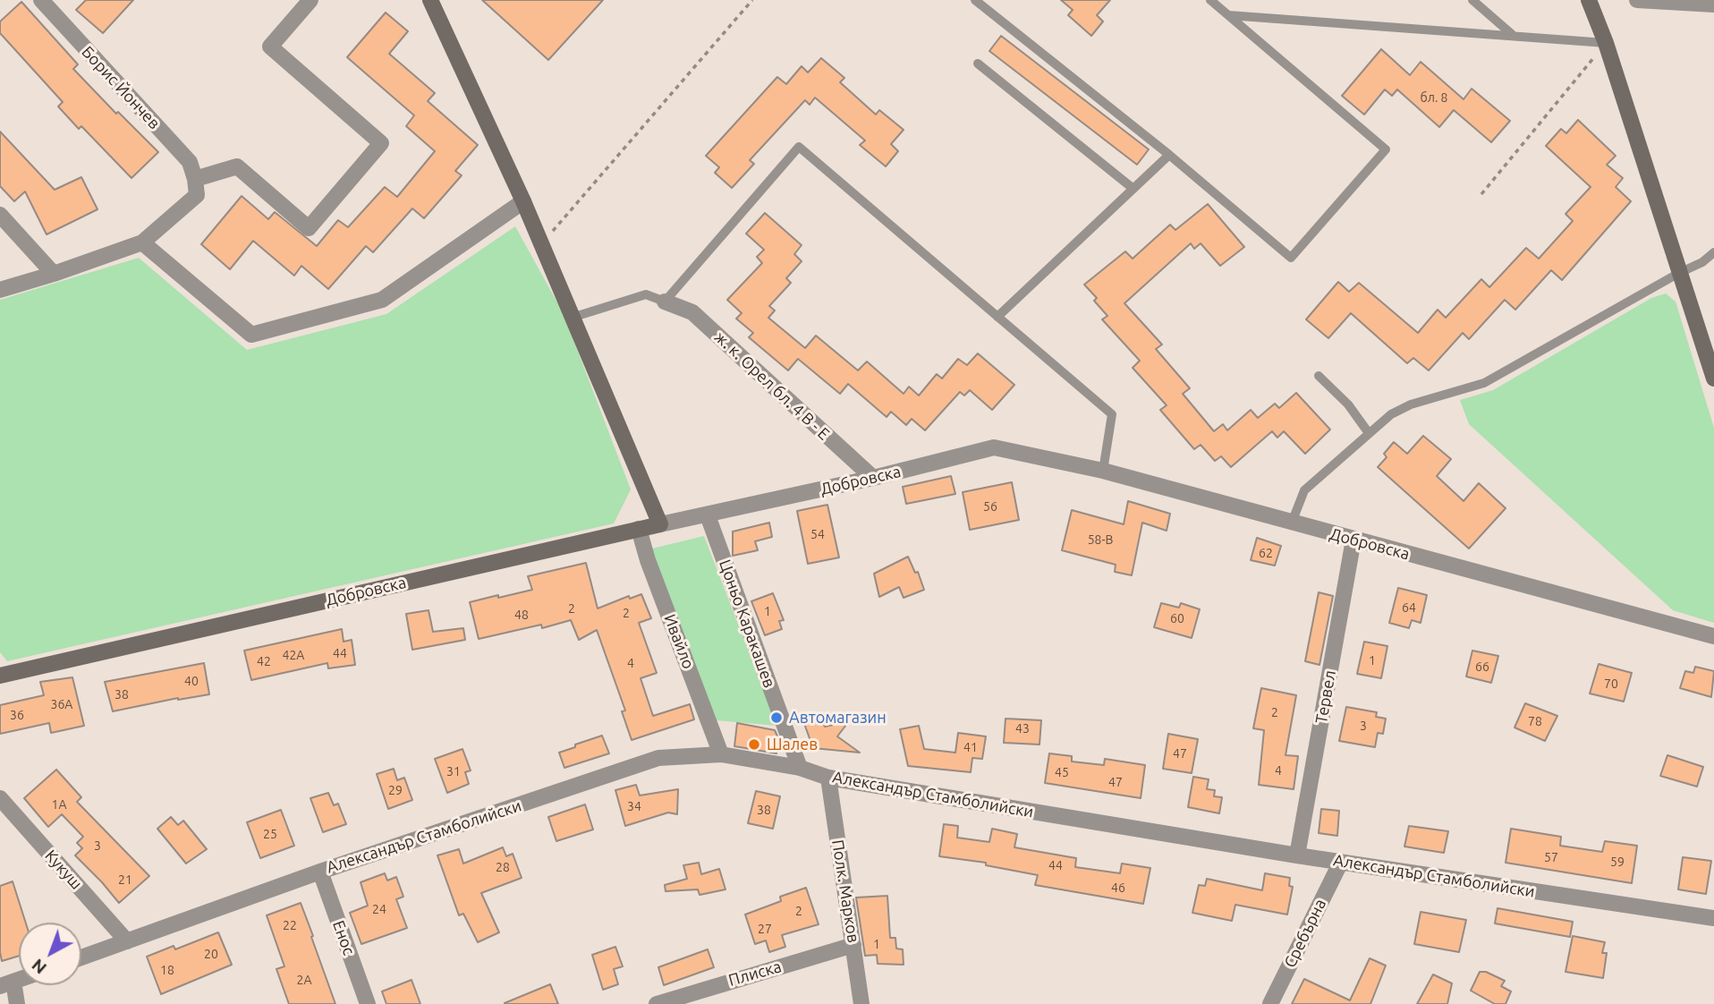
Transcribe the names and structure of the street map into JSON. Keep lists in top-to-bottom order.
{
  "streets": {
    "street": [
      "Борис Йончев",
      "ж. к. Орел бл. 4 В - Е",
      "Добровска",
      "Цоньо Каракашев",
      "Ивайло",
      "Тервел",
      "Александър Стамболийски",
      "Кукуш",
      "Полк. Марков",
      "Сребърна",
      "Енос",
      "Плиска"
    ]
  },
  "crossings": [
    ["ж. к. Орел бл. 4 В - Е", "Добровска"],
    ["Добровска", "Цоньо Каракашев"],
    ["Добровска", "Ивайло"],
    ["Добровска", "Тервел"],
    ["Цоньо Каракашев", "Александър Стамболийски"],
    ["Ивайло", "Александър Стамболийски"],
    ["Тервел", "Александър Стамболийски"],
    ["Александър Стамболийски", "Кукуш"],
    ["Александър Стамболийски", "Полк. Марков"],
    ["Александър Стамболийски", "Сребърна"],
    ["Александър Стамболийски", "Енос"],
    ["Полк. Марков", "Плиска"]
  ],
  "places": ["Автомагазин", "Шалев"],
  "house_numbers": [
    "бл. 8",
    "56",
    "54",
    "58-В",
    "62",
    "64",
    "2",
    "1",
    "2",
    "48",
    "60",
    "44",
    "42А",
    "1",
    "42",
    "4",
    "66",
    "40",
    "70",
    "38",
    "36А",
    "2",
    "36",
    "78",
    "3",
    "43",
    "41",
    "47",
    "4",
    "31",
    "45",
    "47",
    "29",
    "1А",
    "34",
    "38",
    "25",
    "3",
    "57",
    "59",
    "44",
    "28",
    "21",
    "46",
    "24",
    "2",
    "22",
    "27",
    "1",
    "20",
    "18",
    "2А"
  ],
  "north": "bottom left"
}
